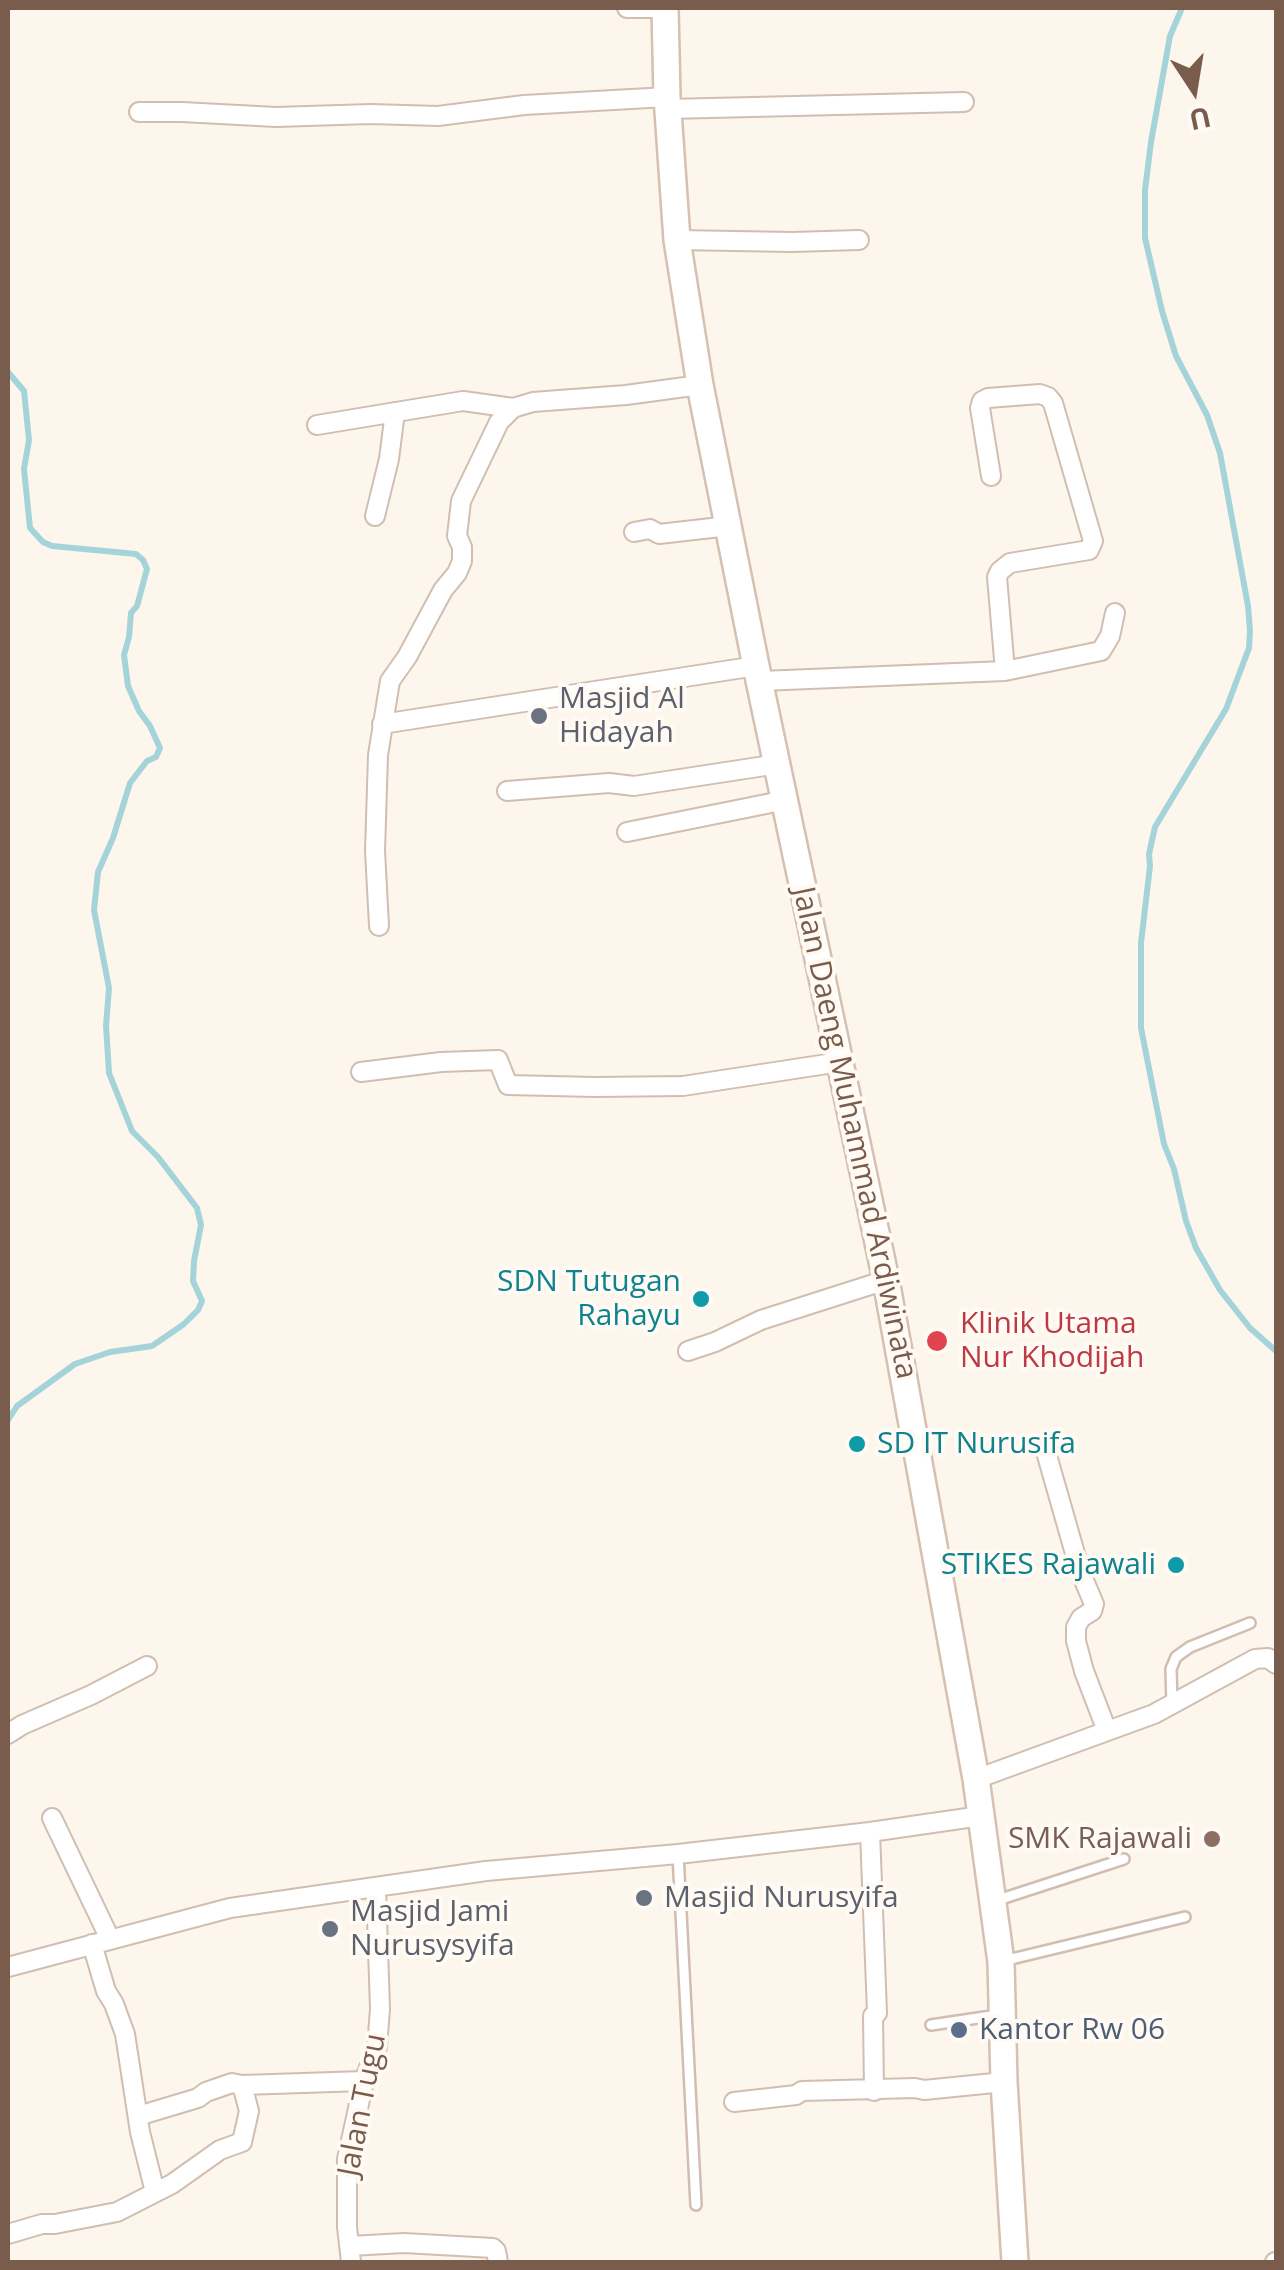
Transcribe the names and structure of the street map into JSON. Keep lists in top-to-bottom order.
{
  "streets": {
    "main road": ["Jalan Daeng Muhammad Ardiwinata"],
    "street": ["Jalan Tugu"]
  },
  "places": [
    "Masjid Al Hidayah",
    "SDN Tutugan Rahayu",
    "Klinik Utama Nur Khodijah",
    "SD IT Nurusifa",
    "STIKES Rajawali",
    "SMK Rajawali",
    "Masjid Nurusyifa",
    "Masjid Jami Nurusysyifa",
    "Kantor Rw 06"
  ],
  "north": "bottom"
}
